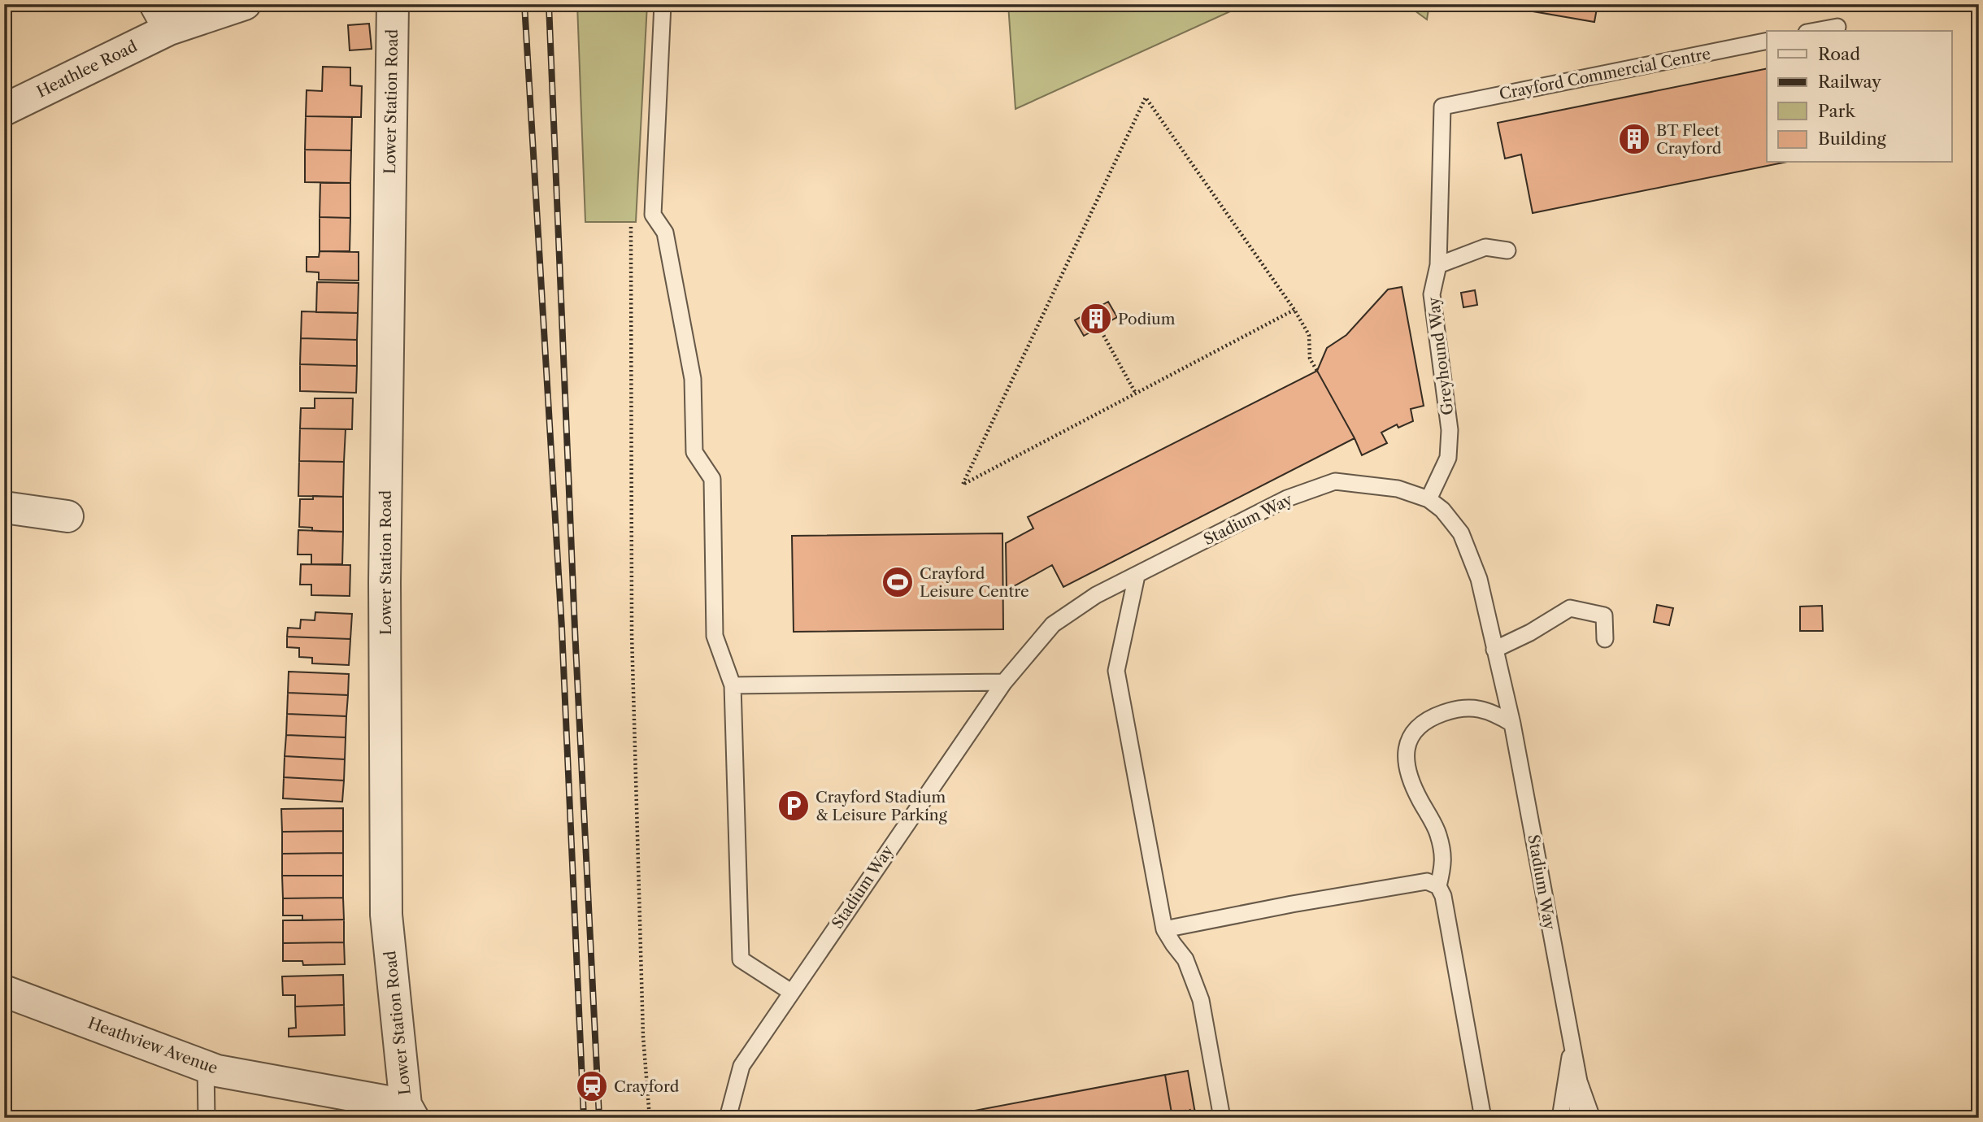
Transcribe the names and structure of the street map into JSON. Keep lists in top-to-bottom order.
{
  "streets": {
    "street": ["Heathlee Road", "Lower Station Road", "Heathview Avenue"],
    "lane": ["Crayford Commercial Centre", "Greyhound Way", "Stadium Way"]
  },
  "crossings": [
    ["Crayford Commercial Centre", "Greyhound Way"],
    ["Lower Station Road", "Heathview Avenue"],
    ["Greyhound Way", "Stadium Way"]
  ],
  "places": {
    "building": ["BT Fleet Crayford", "Podium"],
    "sports": ["Crayford Leisure Centre"],
    "parking": ["Crayford Stadium & Leisure Parking"],
    "station": ["Crayford"]
  },
  "legend": [
    "Road",
    "Railway",
    "Park",
    "Building"
  ]
}
